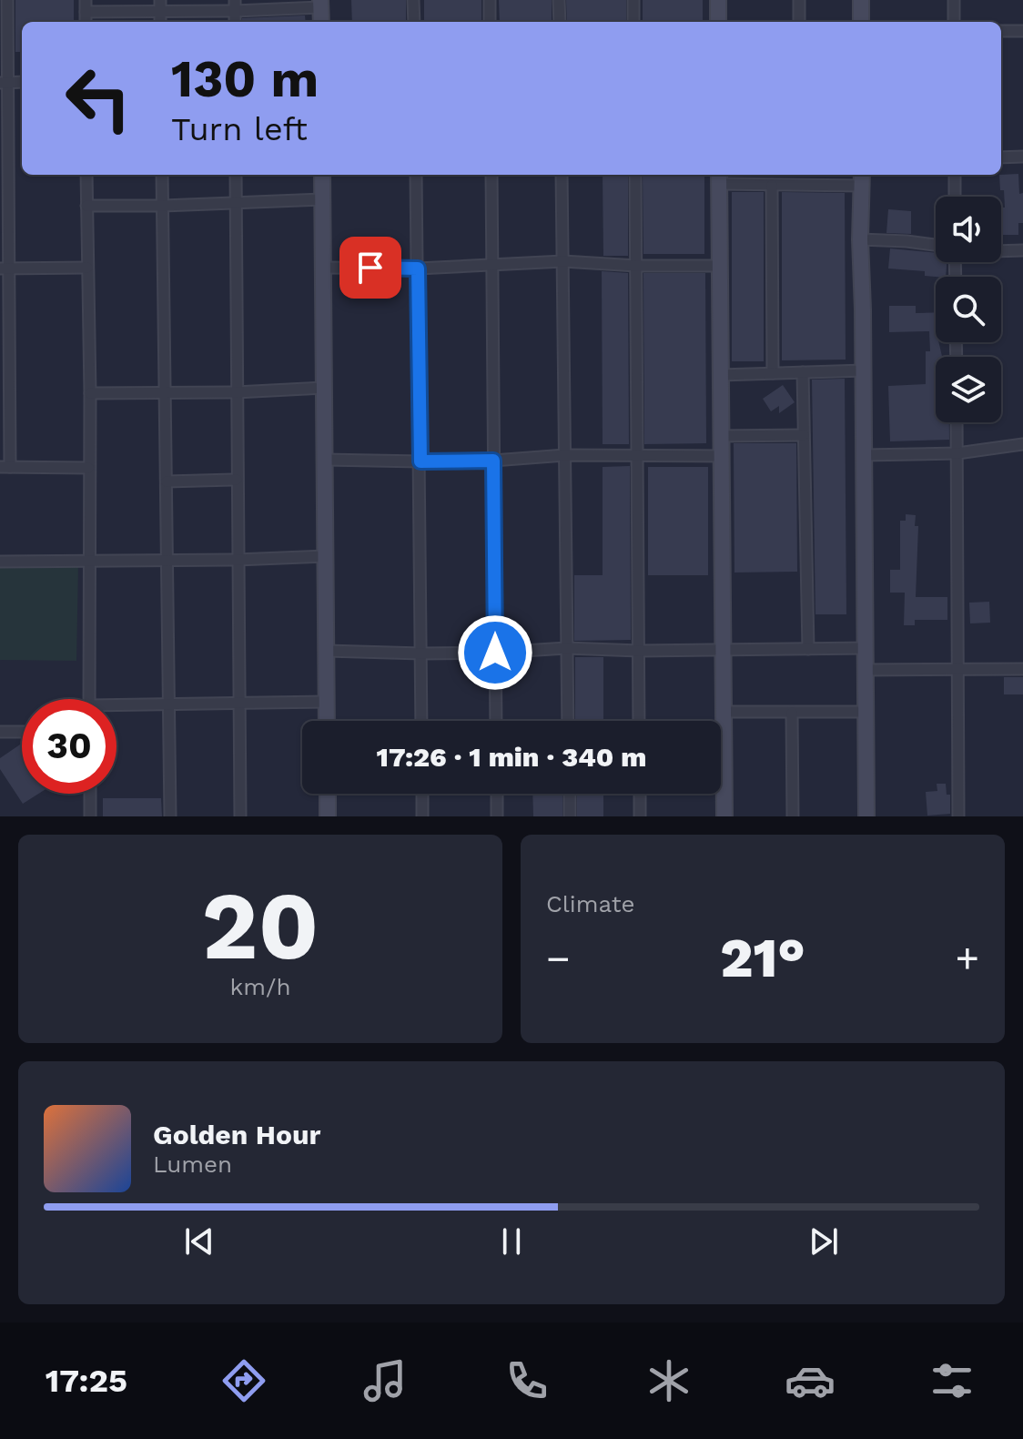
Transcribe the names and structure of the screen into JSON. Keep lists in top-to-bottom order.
{
  "page": {
    "turn": ["130 m", "Turn left"],
    "limit": "30",
    "trip": "17:26 · 1 min · 340 m",
    "tile": [
      ["20", "km/h"],
      "Climate"
    ],
    "heat": ["−", "21°", "+"],
    "song": ["Golden Hour", "Lumen"],
    "tabs": "17:25"
  }
}
